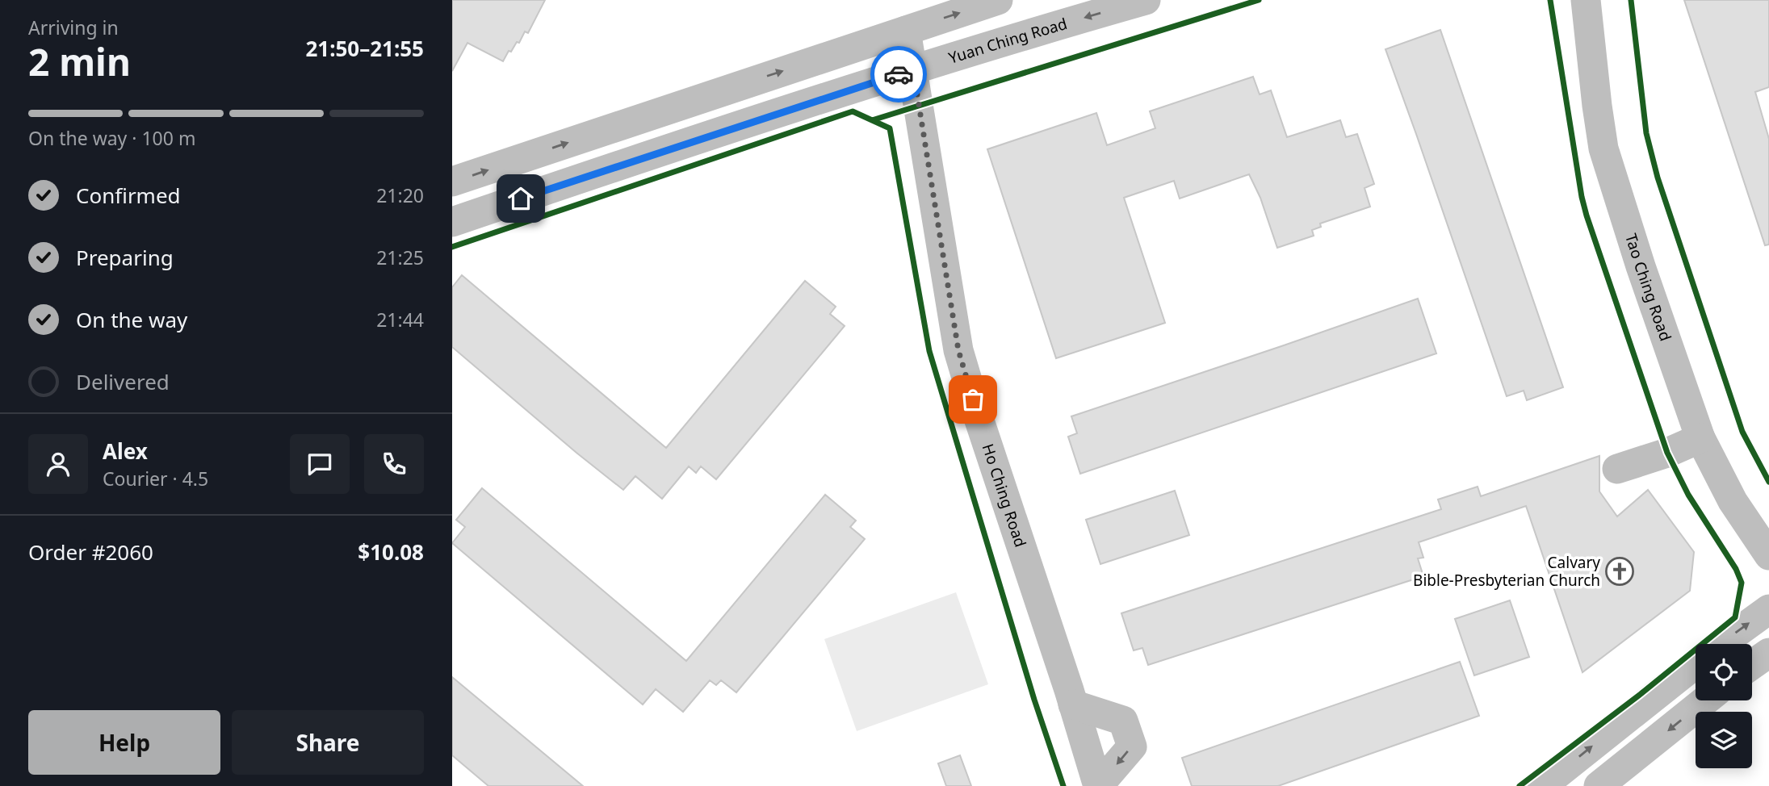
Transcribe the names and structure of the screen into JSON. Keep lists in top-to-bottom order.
{
  "streets": {
    "street": ["Yuan Ching Road", "Tao Ching Road", "Ho Ching Road"]
  },
  "crossings": [
    ["Yuan Ching Road", "Ho Ching Road"]
  ],
  "places": {
    "church": ["Calvary Bible-Presbyterian Church"]
  },
  "page": {
    "heading": ["2 min", "Arriving in", "21:50–21:55"],
    "panel": [
      "Alex",
      "Courier · 4.5",
      "Order #2060",
      "$10.08"
    ],
    "bar": "On the way · 100 m",
    "list": [
      ["Confirmed", "21:20"],
      ["Preparing", "21:25"],
      ["On the way", "21:44"],
      "Delivered"
    ],
    "buttons": ["Help", "Share"]
  }
}
